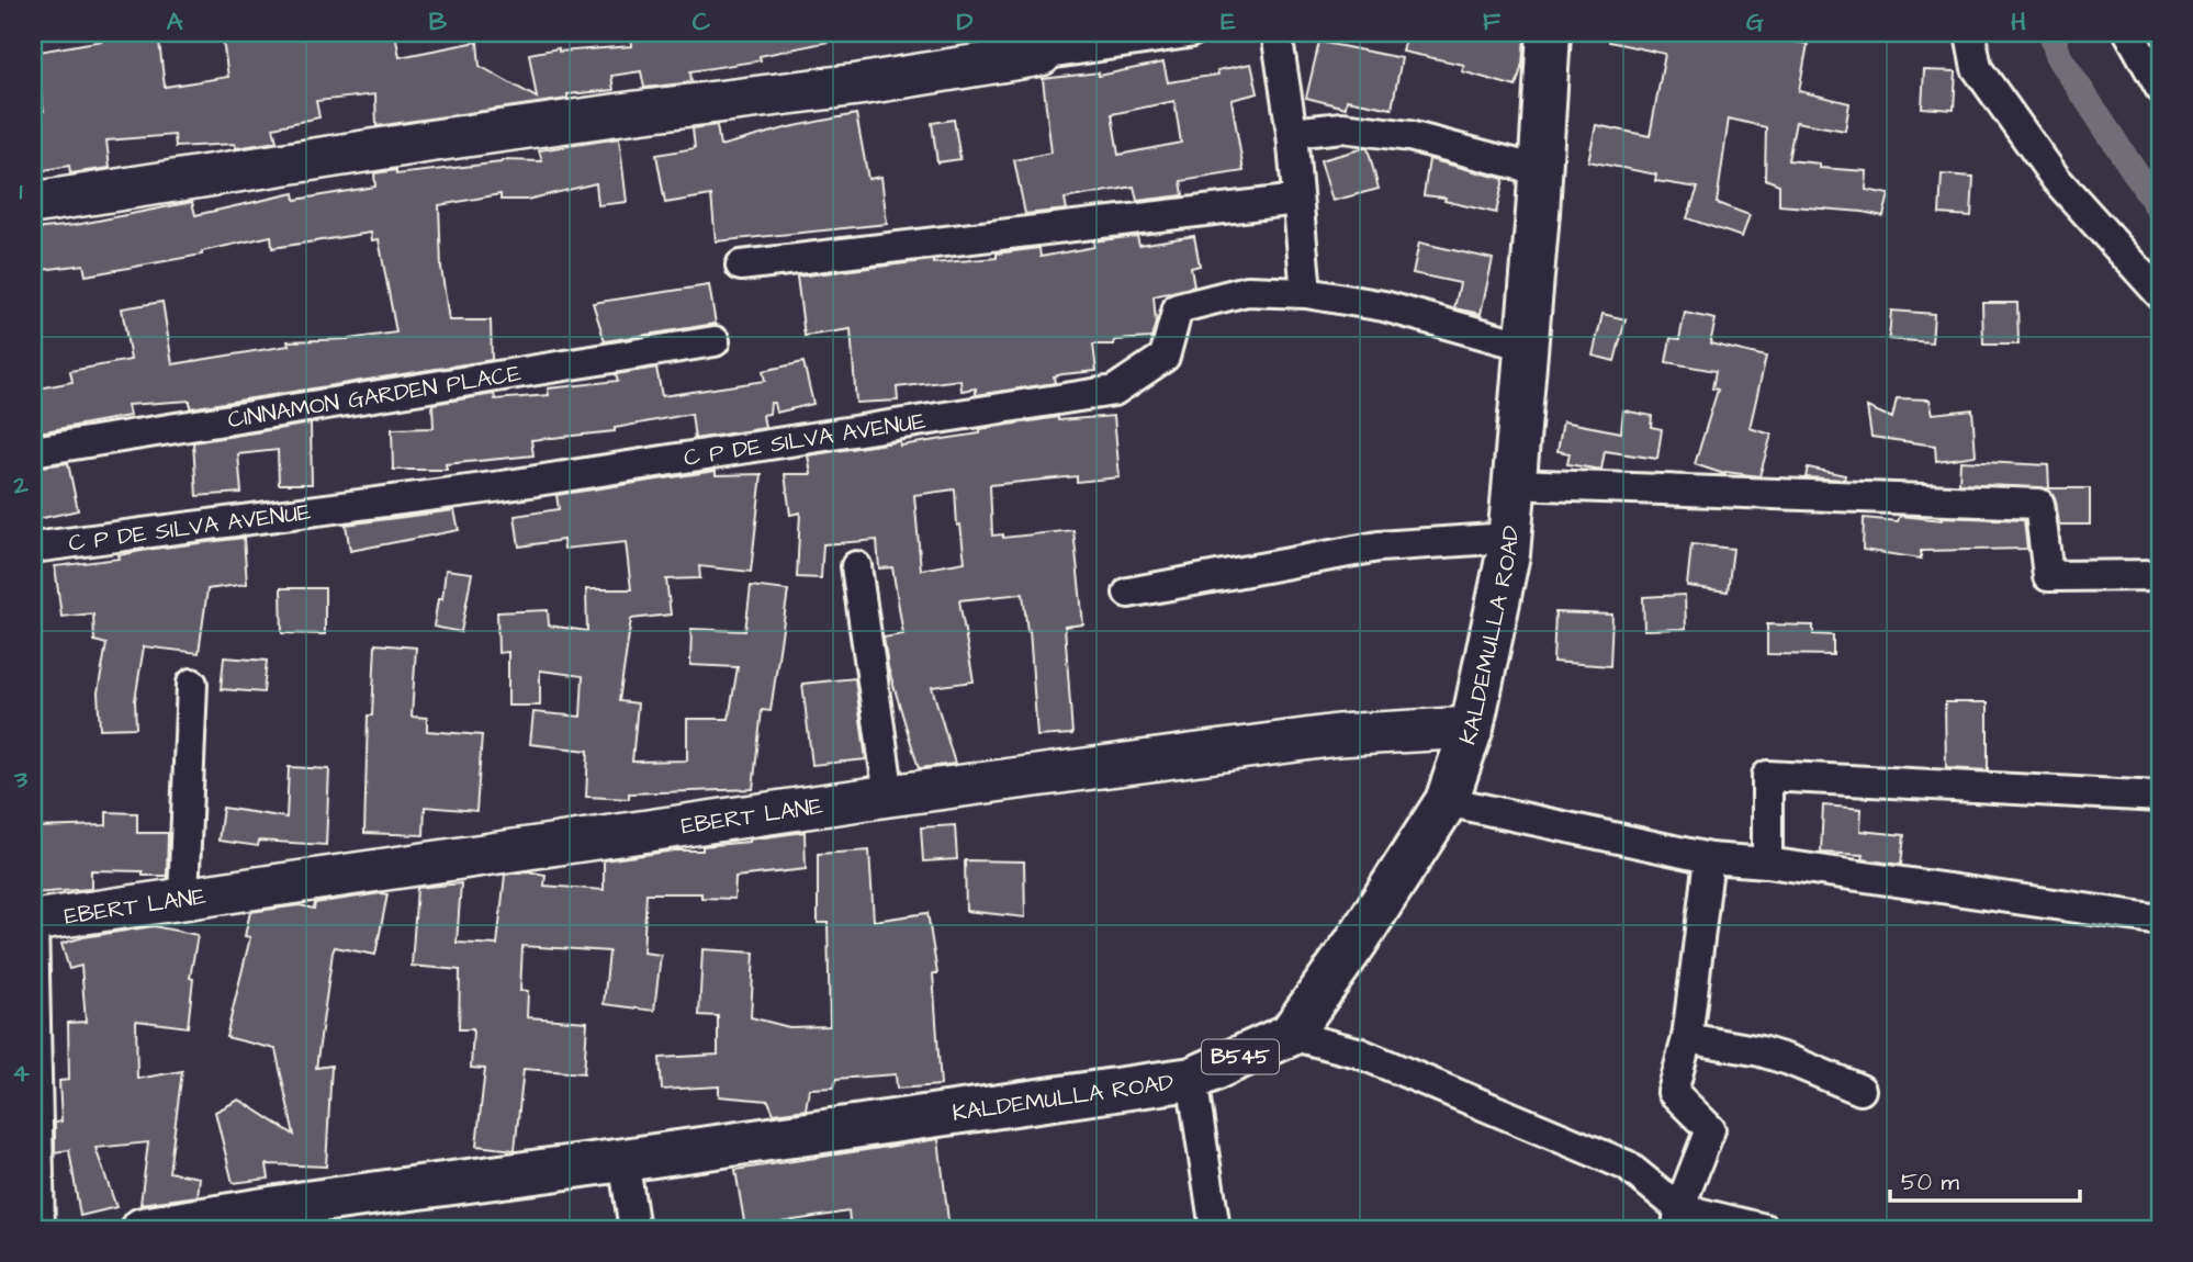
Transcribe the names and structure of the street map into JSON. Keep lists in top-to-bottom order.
{
  "streets": {
    "main road": ["KALDEMULLA ROAD", "B545"],
    "street": ["CINNAMON GARDEN PLACE", "C P DE SILVA AVENUE", "EBERT LANE"]
  },
  "crossings": [
    ["C P DE SILVA AVENUE", "KALDEMULLA ROAD"],
    ["KALDEMULLA ROAD", "EBERT LANE"]
  ],
  "scale_bar": "50 m",
  "grid": {
    "columns": [
      "A",
      "B",
      "C",
      "D",
      "E",
      "F",
      "G",
      "H"
    ],
    "rows": [
      "1",
      "2",
      "3",
      "4"
    ]
  }
}
